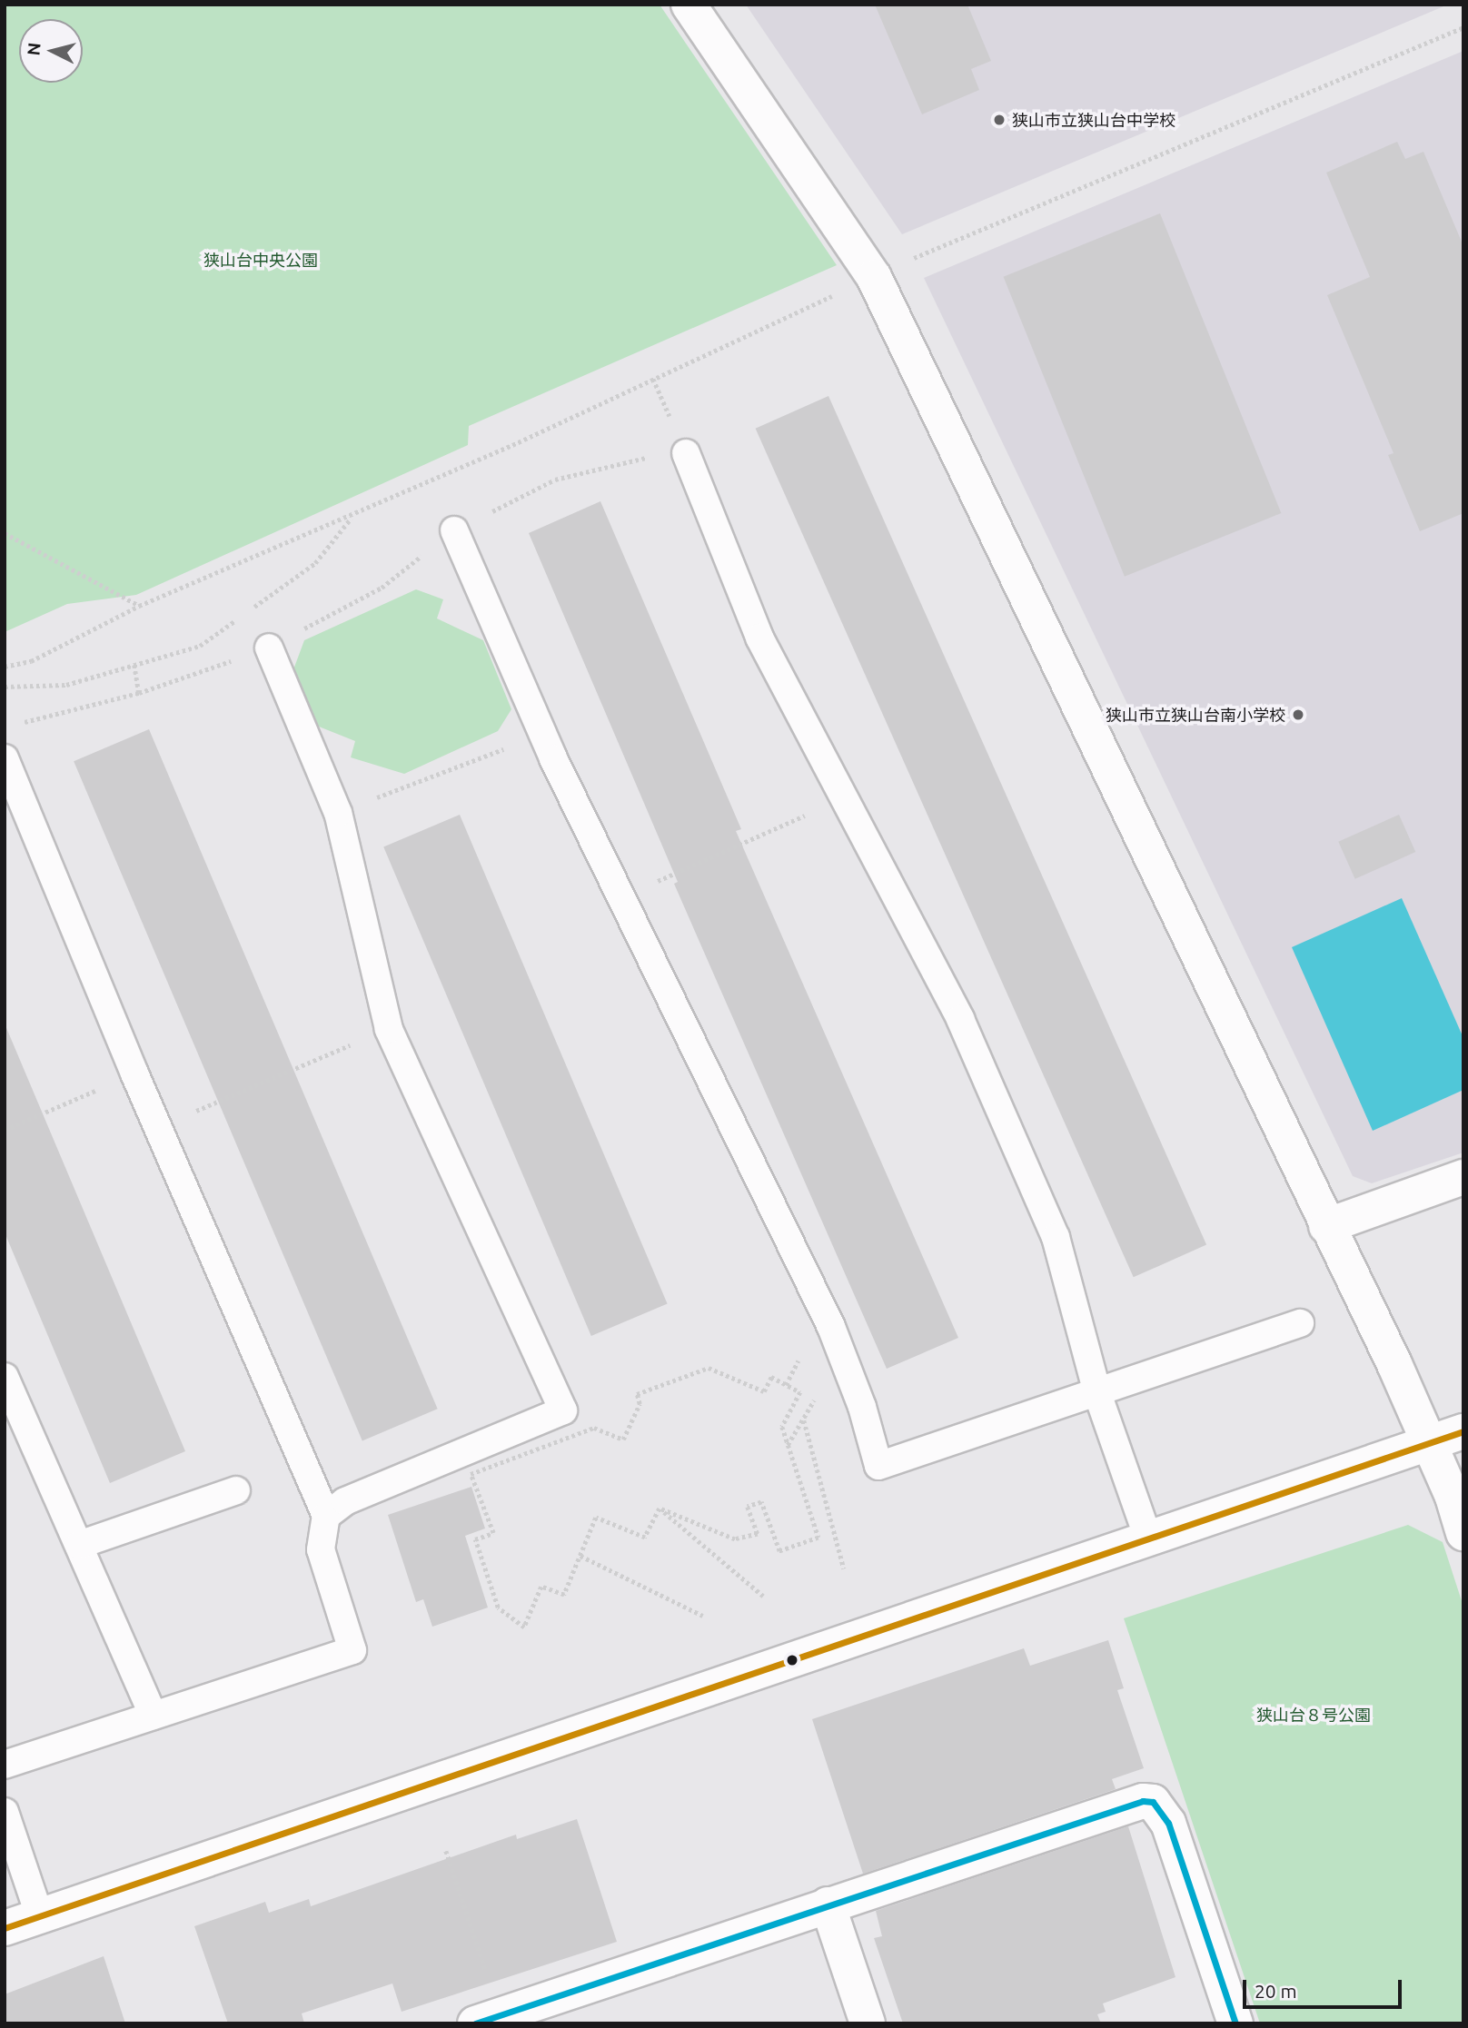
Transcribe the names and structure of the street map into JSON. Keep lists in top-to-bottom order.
{
  "parks": ["狭山台中央公園", "狭山台８号公園"],
  "places": ["狭山市立狭山台中学校", "狭山市立狭山台南小学校"],
  "scale_bar": "20 m",
  "north": "left"
}
